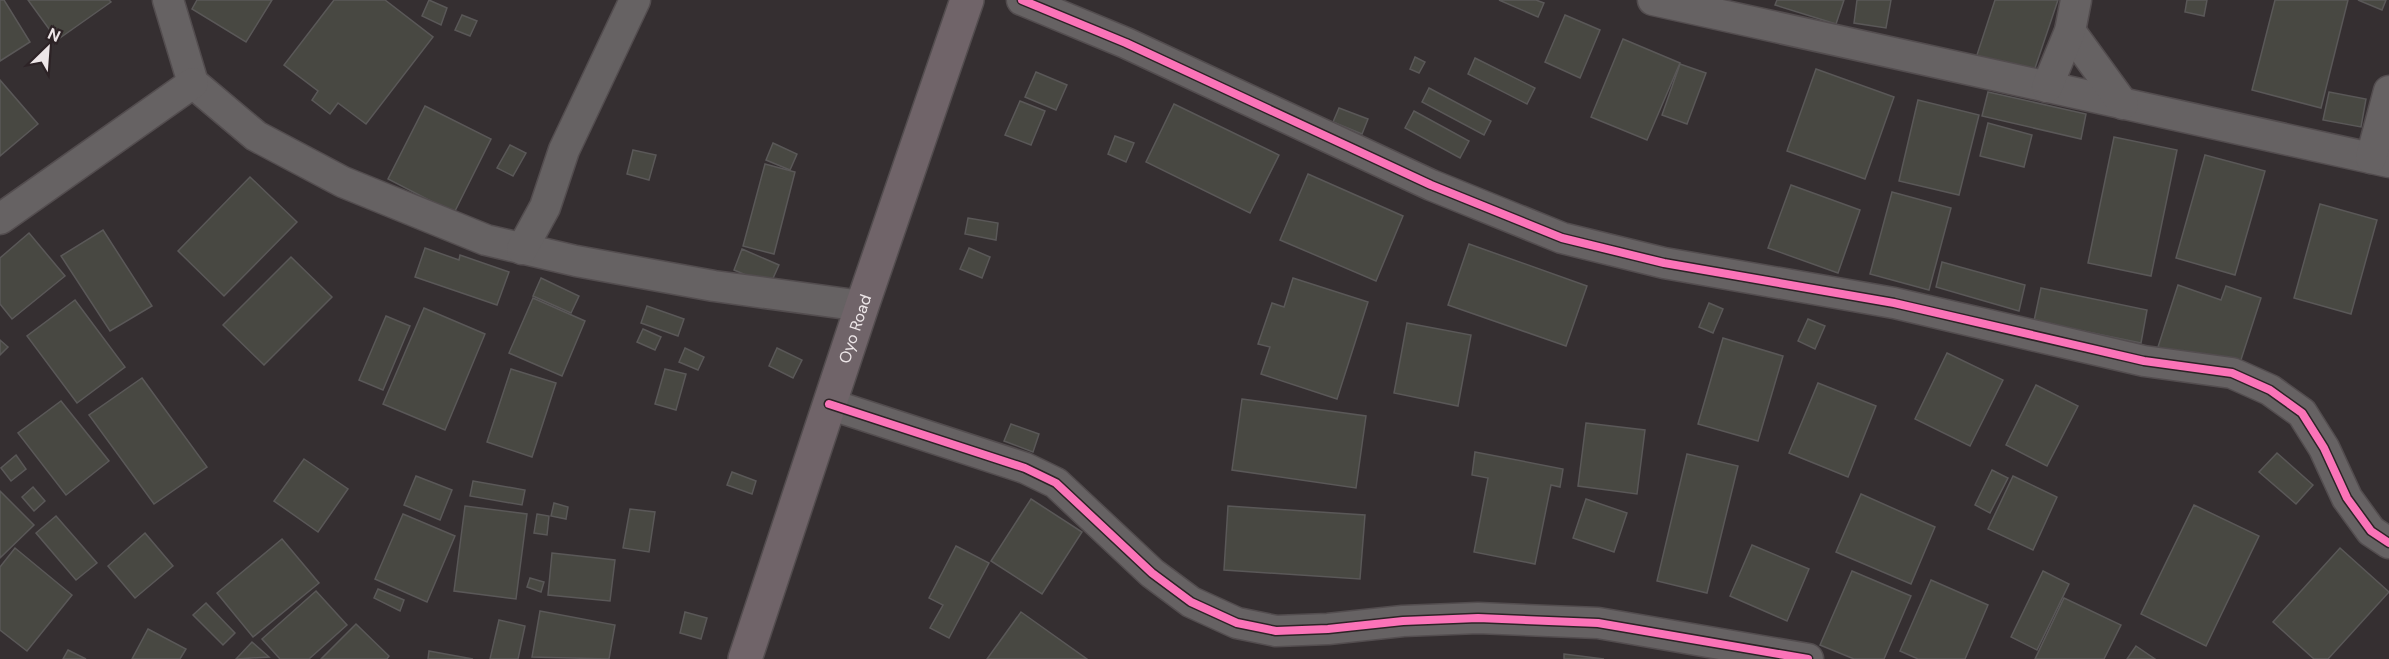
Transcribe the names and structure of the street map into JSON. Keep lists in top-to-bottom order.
{
  "streets": {
    "highway": ["Oyo Road"]
  },
  "north": "top right"
}
